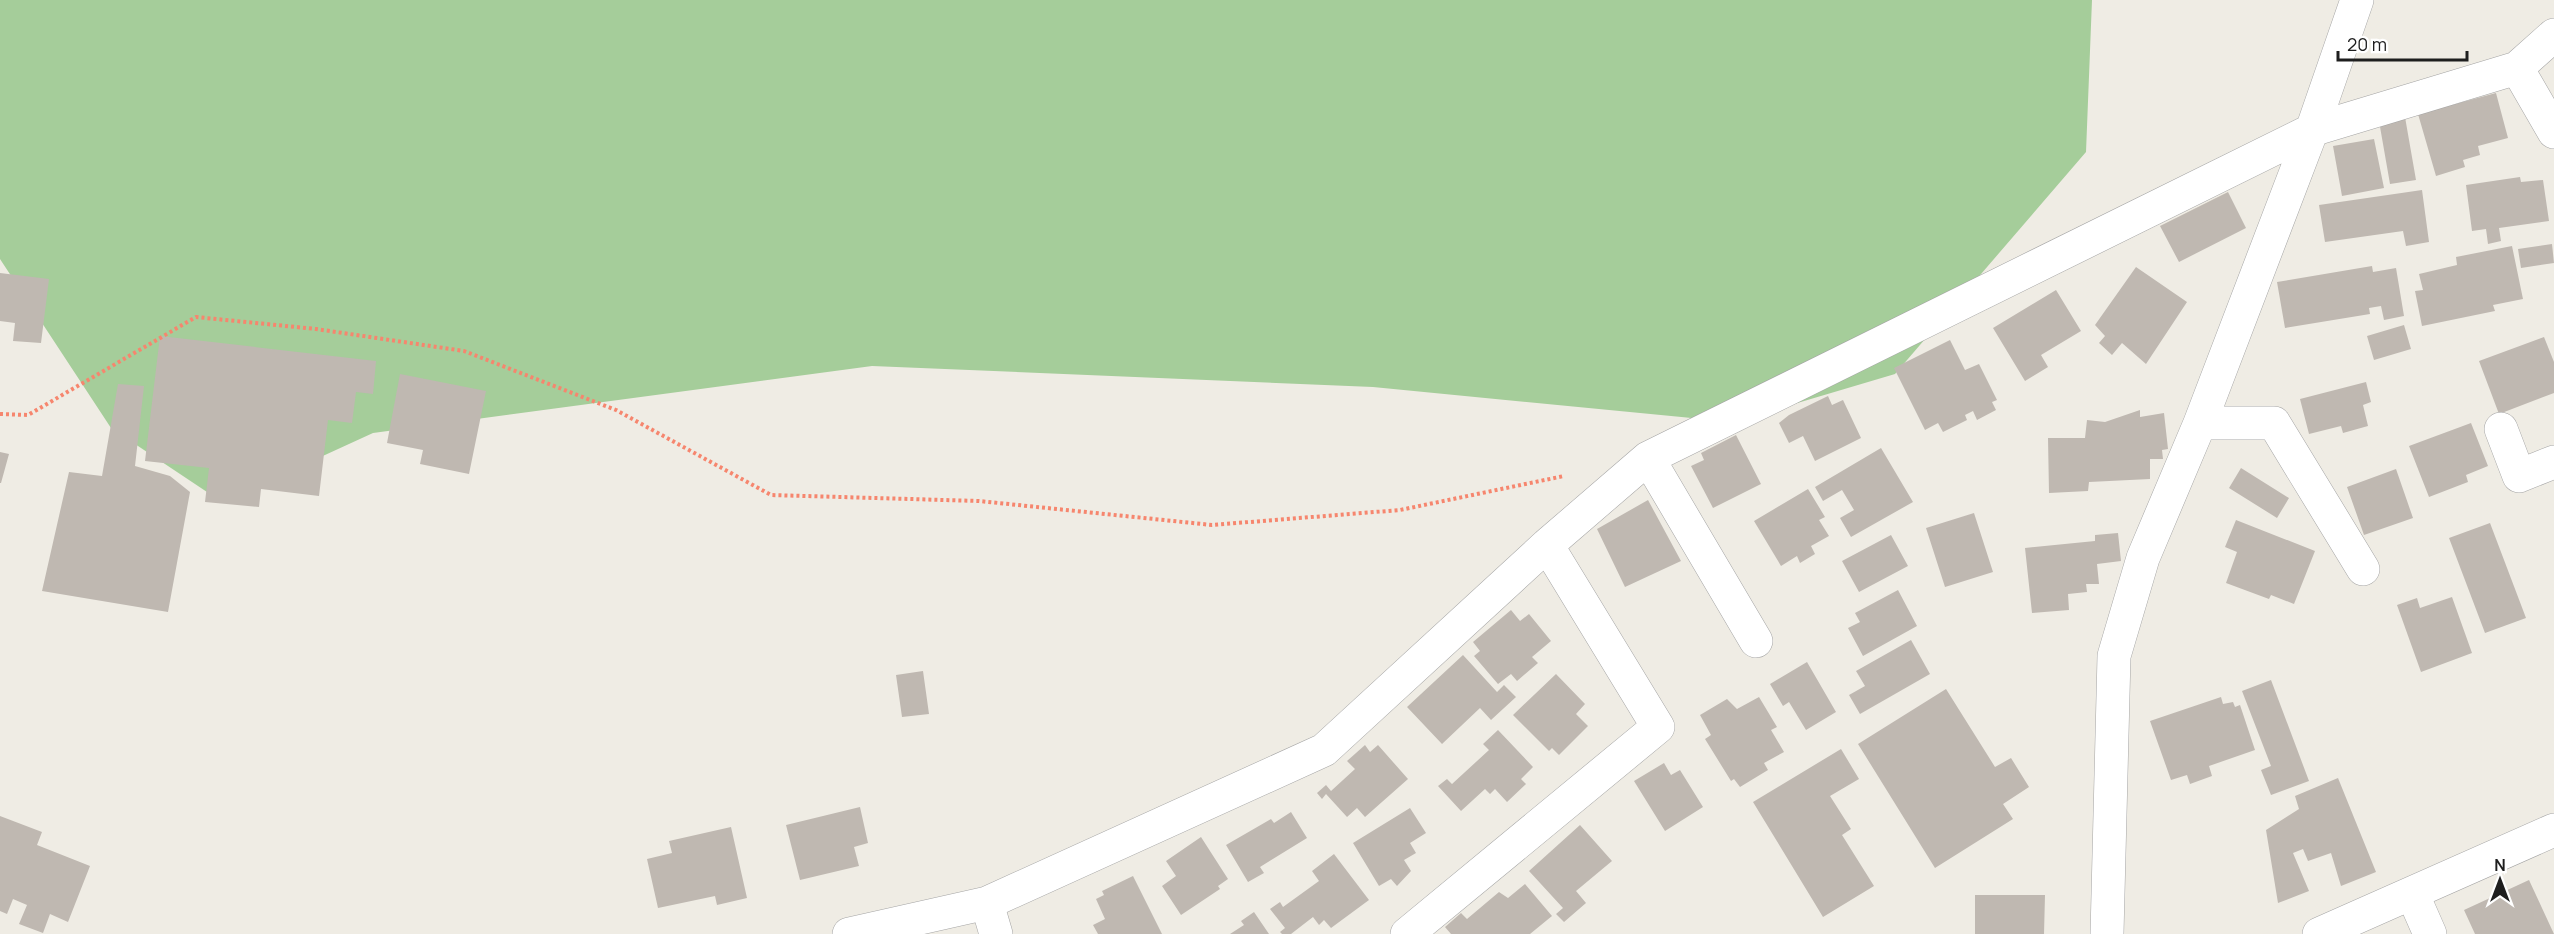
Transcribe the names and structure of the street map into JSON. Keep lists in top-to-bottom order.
{
  "scale_bar": "20 m",
  "north": "top"
}
